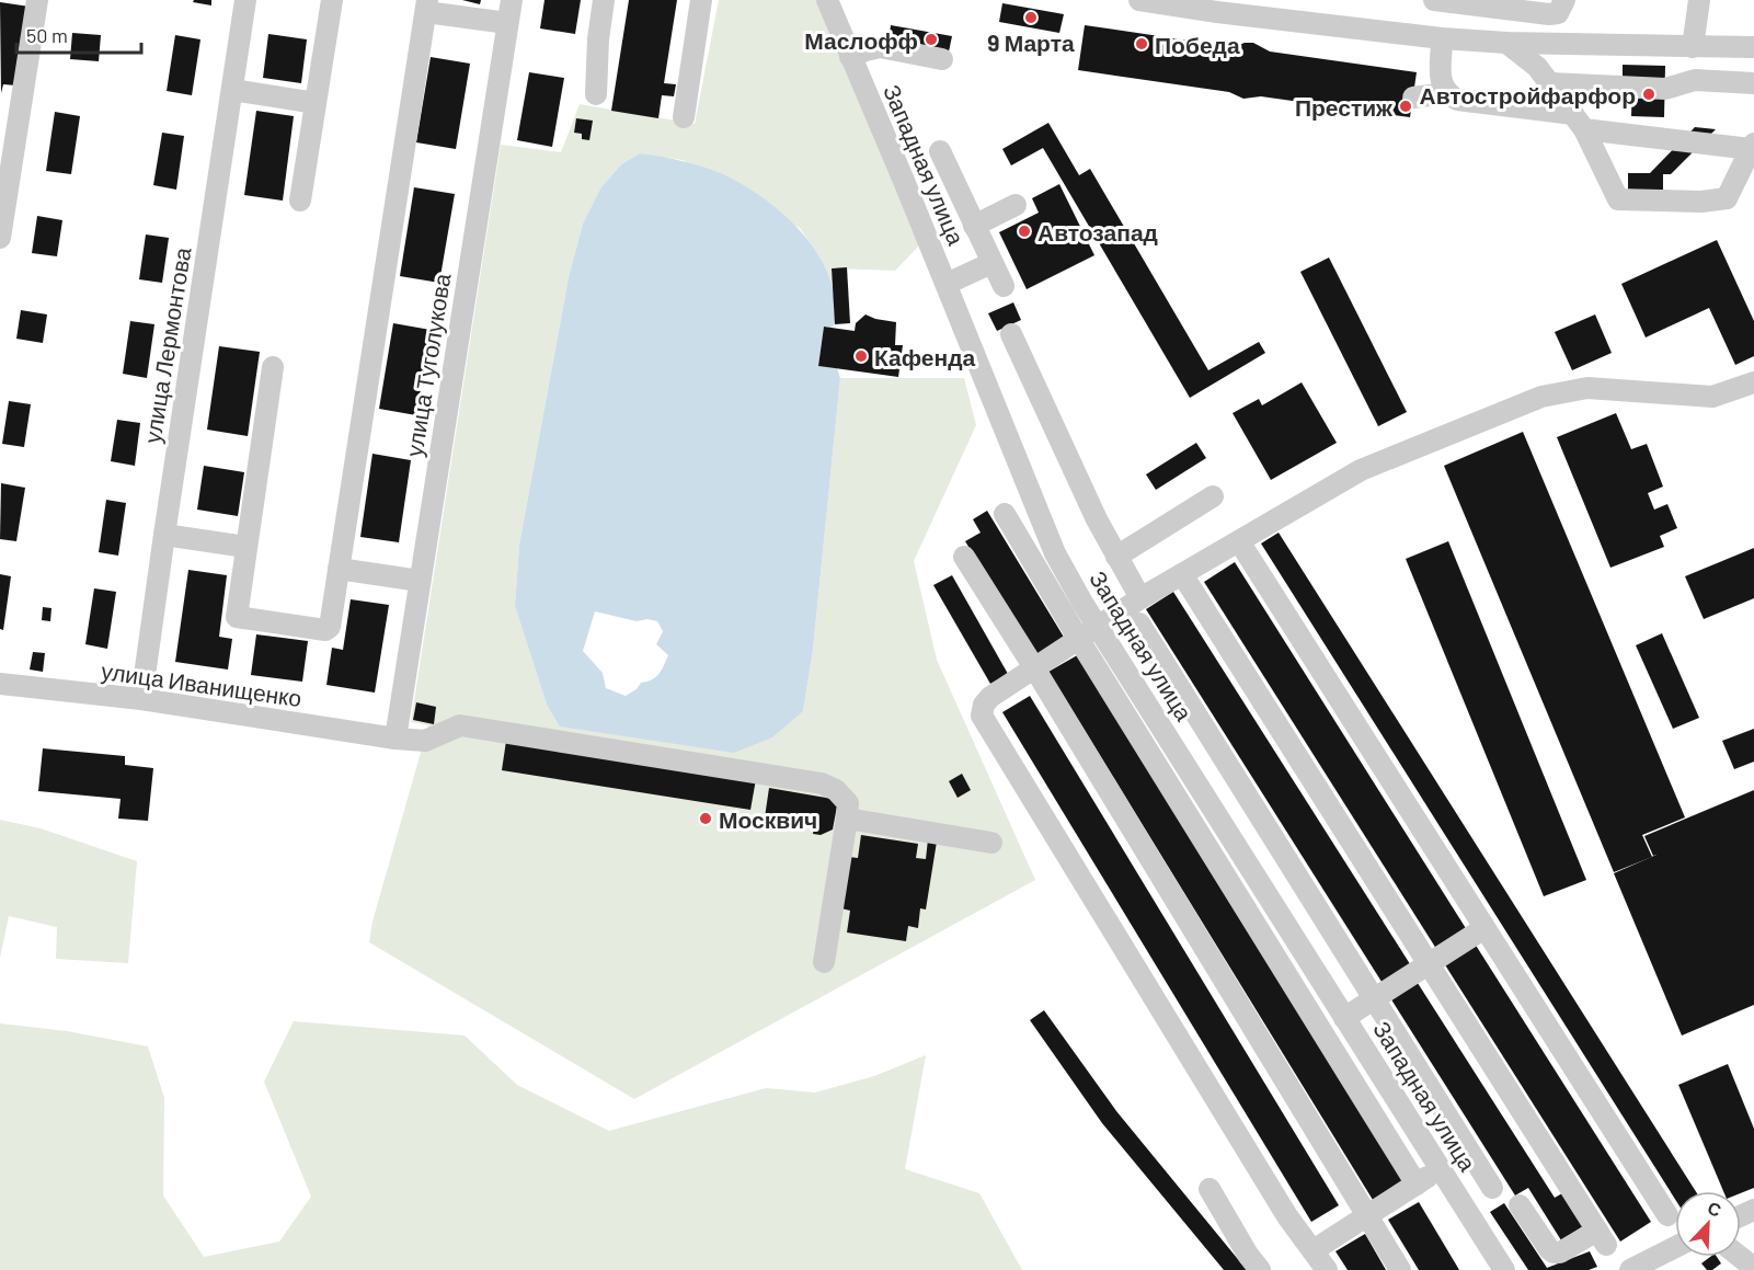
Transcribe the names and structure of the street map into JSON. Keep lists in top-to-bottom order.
{
  "streets": {
    "street": [
      "Западная улица",
      "улица Лермонтова",
      "улица Туголукова",
      "улица Иванищенко"
    ]
  },
  "crossings": [
    ["улица Лермонтова", "улица Иванищенко"],
    ["улица Туголукова", "улица Иванищенко"]
  ],
  "places": [
    "9 Марта",
    "Маслофф",
    "Победа",
    "Автостройфарфор",
    "Престиж",
    "Автозапад",
    "Кафенда",
    "Москвич"
  ],
  "scale_bar": "50 m",
  "north": "top right"
}
